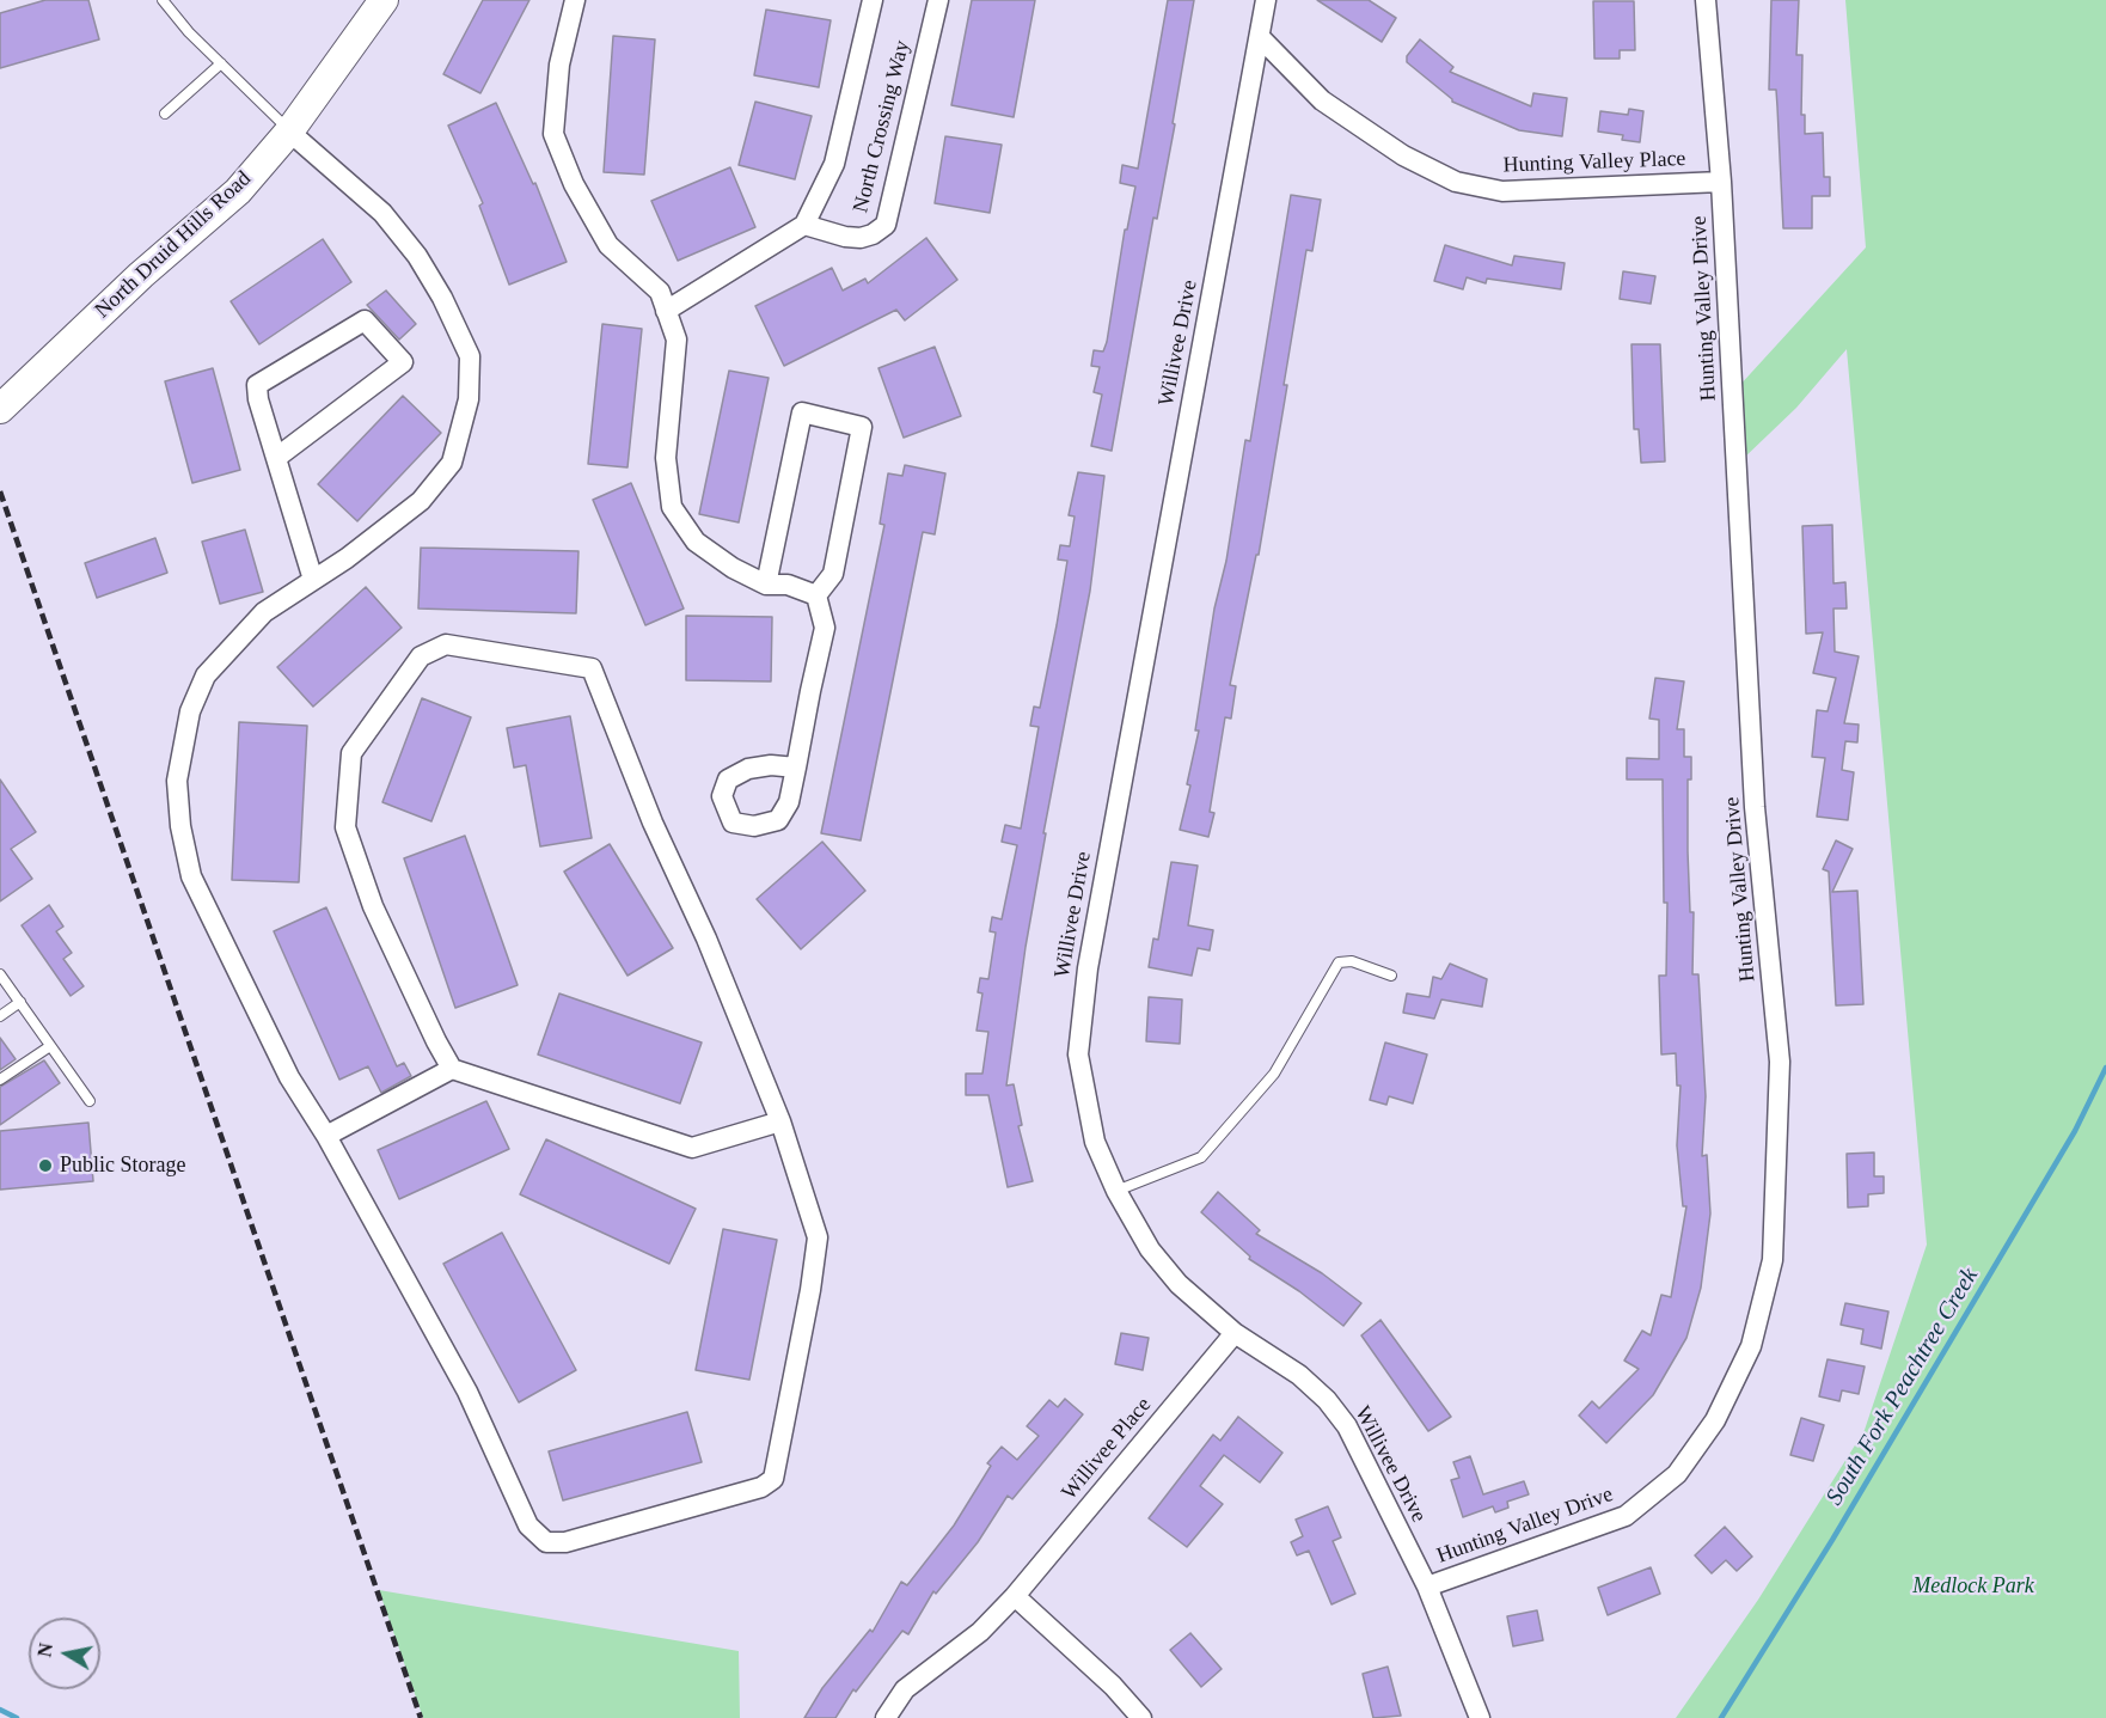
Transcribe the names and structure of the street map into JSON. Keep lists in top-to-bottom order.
{
  "streets": {
    "main road": ["North Druid Hills Road"],
    "street": [
      "North Crossing Way",
      "Hunting Valley Place",
      "Hunting Valley Drive",
      "Willivee Drive",
      "Willivee Place"
    ]
  },
  "crossings": [
    ["Hunting Valley Place", "Hunting Valley Drive"],
    ["Hunting Valley Place", "Willivee Drive"],
    ["Hunting Valley Drive", "Willivee Drive"],
    ["Willivee Drive", "Willivee Place"]
  ],
  "water": ["South Fork Peachtree Creek"],
  "parks": ["Medlock Park"],
  "places": ["Public Storage"],
  "north": "left"
}
